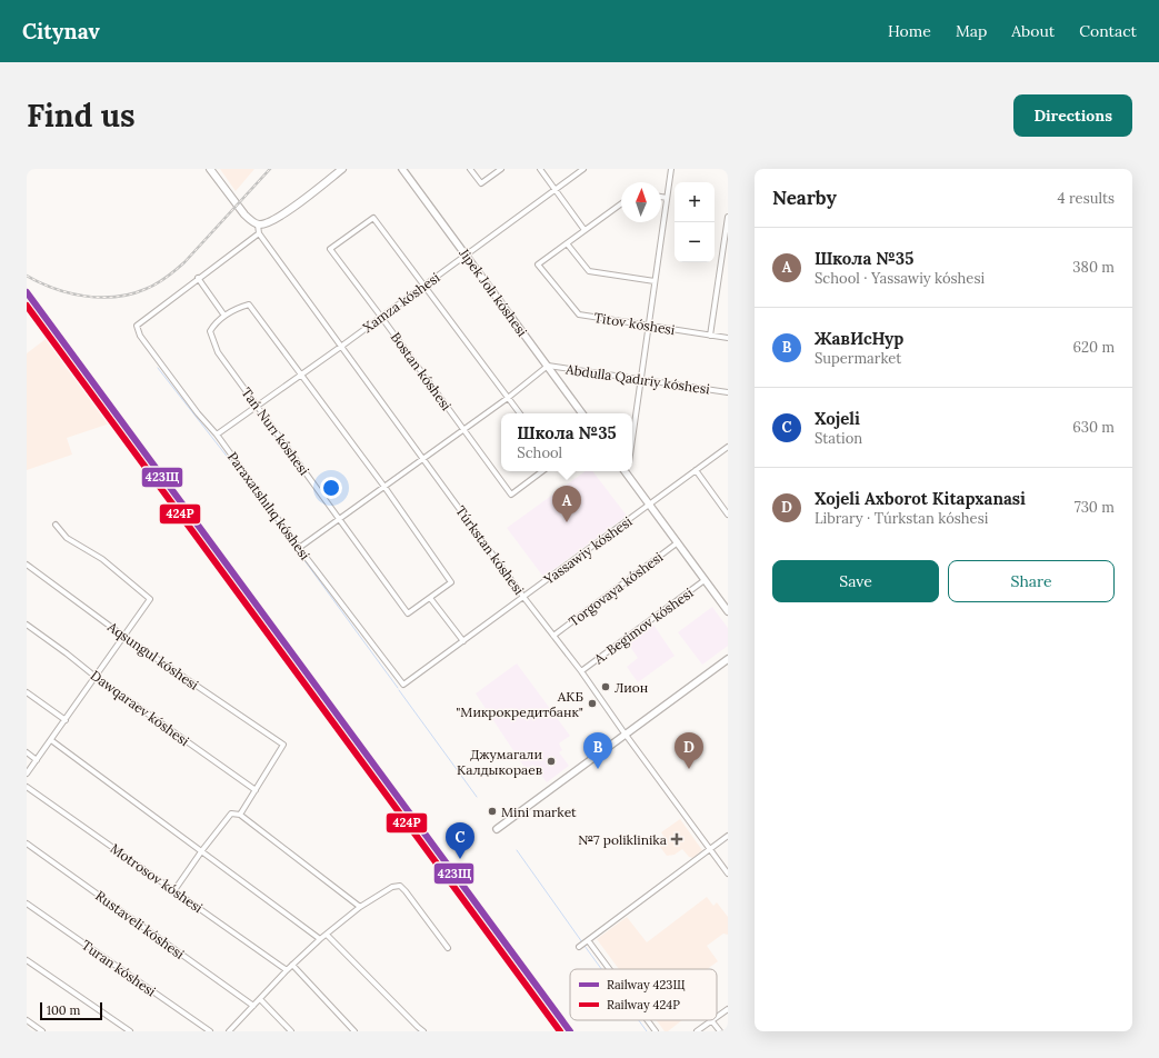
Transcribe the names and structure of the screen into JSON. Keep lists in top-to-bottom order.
{
  "streets": {
    "street": [
      "Jipek Jolı kóshesi",
      "Xamza kóshesi",
      "Titov kóshesi",
      "Bostan kóshesi",
      "Abdulla Qadıriy kóshesi",
      "Tań Nurı kóshesi",
      "Paraxatshılıq kóshesi",
      "Túrkstan kóshesi",
      "Yassawiy kóshesi",
      "Torgovaya kóshesi",
      "A. Begimov kóshesi",
      "Aqsungul kóshesi",
      "Dawqaraev kóshesi",
      "Motrosov kóshesi",
      "Rustaveli kóshesi",
      "Turan kóshesi"
    ]
  },
  "crossings": [
    ["Jipek Jolı kóshesi", "Xamza kóshesi"],
    ["Jipek Jolı kóshesi", "Abdulla Qadıriy kóshesi"],
    ["Xamza kóshesi", "Bostan kóshesi"],
    ["Xamza kóshesi", "Tań Nurı kóshesi"],
    ["Xamza kóshesi", "Paraxatshılıq kóshesi"],
    ["Xamza kóshesi", "Túrkstan kóshesi"],
    ["Paraxatshılıq kóshesi", "Yassawiy kóshesi"],
    ["Túrkstan kóshesi", "Yassawiy kóshesi"],
    ["Túrkstan kóshesi", "Torgovaya kóshesi"],
    ["Túrkstan kóshesi", "A. Begimov kóshesi"],
    ["Aqsungul kóshesi", "Dawqaraev kóshesi"]
  ],
  "places": {
    "other": [
      "Лион",
      "АКБ \"Микрокредитбанк\"",
      "Джумагали Калдыкораев",
      "Mini market"
    ],
    "health": ["№7 poliklinika"]
  },
  "lines": ["rail line 423Щ", "rail line 424Р"],
  "legend": ["Railway 423Щ", "Railway 424Р"],
  "scale_bar": "100 m",
  "north": "top",
  "page": {
    "header": "Citynav",
    "nav": [
      "Home",
      "Map",
      "About",
      "Contact"
    ],
    "buttons": [
      "Directions",
      ["Save", "Share"]
    ],
    "title": "Find us",
    "heading": ["Nearby", "4 results"],
    "map_buttons": ["+", "−"],
    "list": [
      {
        "mark": "A",
        "name": "Школа №35",
        "note": "School · Yassawiy kóshesi",
        "value": "380 m"
      },
      {
        "mark": "B",
        "name": "ЖавИсНур",
        "note": "Supermarket",
        "value": "620 m"
      },
      {
        "mark": "C",
        "name": "Xojeli",
        "note": "Station",
        "value": "630 m"
      },
      {
        "mark": "D",
        "name": "Xojeli Axborot Kitapxanasi",
        "note": "Library · Túrkstan kóshesi",
        "value": "730 m"
      }
    ],
    "popup": ["Школа №35", "School"],
    "pins": [
      "A",
      "B",
      "D",
      "C"
    ],
    "scale": "100 m"
  }
}
